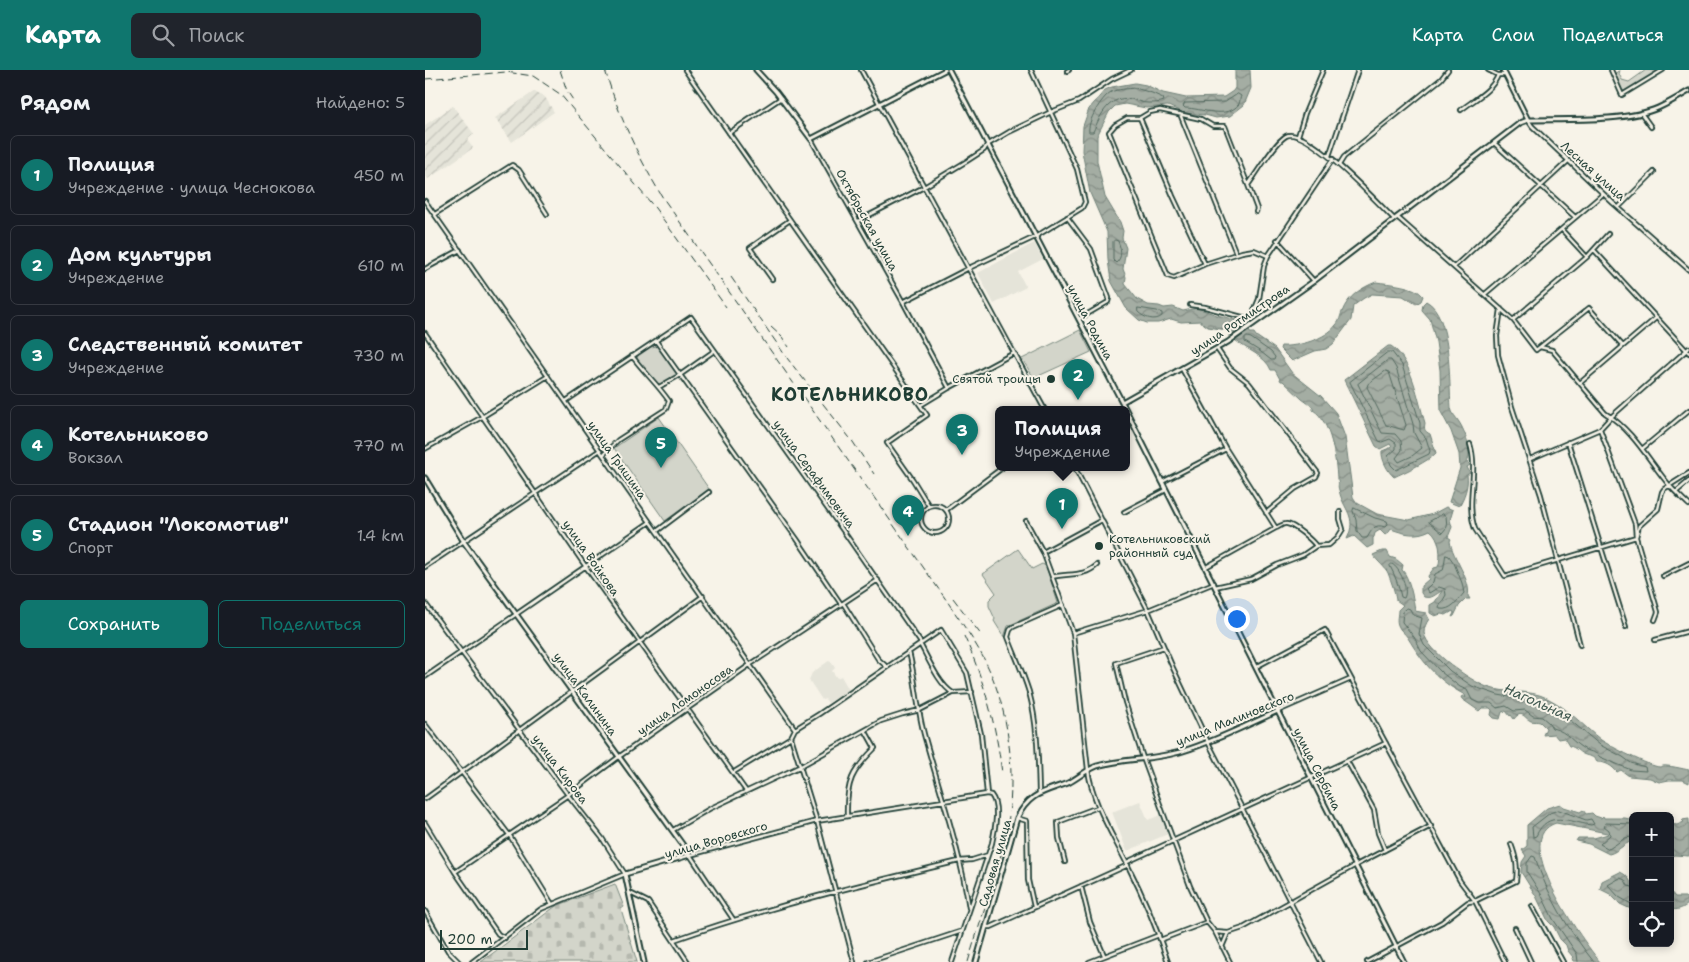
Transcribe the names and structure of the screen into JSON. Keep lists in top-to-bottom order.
{
  "streets": {
    "street": [
      "Лесная улица",
      "Октябрьская улица",
      "улица Ротмистрова",
      "улица Родина",
      "улица Гришина",
      "улица Серафимовича",
      "улица Войкова",
      "улица Калинина",
      "улица Ломоносова",
      "улица Малиновского",
      "улица Кирова",
      "улица Сербина",
      "улица Воровского",
      "Садовая улица"
    ]
  },
  "crossings": [
    ["Лесная улица", "улица Ротмистрова"],
    ["улица Ротмистрова", "улица Родина"],
    ["улица Родина", "улица Сербина"],
    ["улица Гришина", "улица Серафимовича"],
    ["улица Гришина", "улица Ломоносова"],
    ["улица Серафимовича", "улица Ломоносова"],
    ["улица Войкова", "улица Ломоносова"],
    ["улица Калинина", "улица Ломоносова"],
    ["улица Калинина", "улица Воровского"],
    ["улица Ломоносова", "улица Кирова"],
    ["улица Малиновского", "улица Сербина"],
    ["улица Малиновского", "Садовая улица"],
    ["улица Кирова", "улица Воровского"]
  ],
  "districts": ["КОТЕЛЬНИКОВО"],
  "water": ["Нагольная"],
  "places": ["Святой троицы", "Котельниковский районный суд"],
  "scale_bar": "200 m",
  "page": {
    "header": "Карта",
    "search": "Поиск",
    "nav": ["Карта", "Слои", "Поделиться"],
    "heading": ["Рядом", "Найдено: 5"],
    "list": [
      {
        "mark": "1",
        "name": "Полиция",
        "note": "Учреждение · улица Чеснокова",
        "value": "450 m"
      },
      {
        "mark": "2",
        "name": "Дом культуры",
        "note": "Учреждение",
        "value": "610 m"
      },
      {
        "mark": "3",
        "name": "Следственный комитет",
        "note": "Учреждение",
        "value": "730 m"
      },
      {
        "mark": "4",
        "name": "Котельниково",
        "note": "Вокзал",
        "value": "770 m"
      },
      {
        "mark": "5",
        "name": "Стадион \"Локомотив\"",
        "note": "Спорт",
        "value": "1.4 km"
      }
    ],
    "pins": [
      "2",
      "3",
      "5",
      "1",
      "4"
    ],
    "popup": ["Полиция", "Учреждение"],
    "buttons": ["Сохранить", "Поделиться"],
    "map_buttons": ["+", "−"],
    "scale": "200 m"
  }
}
